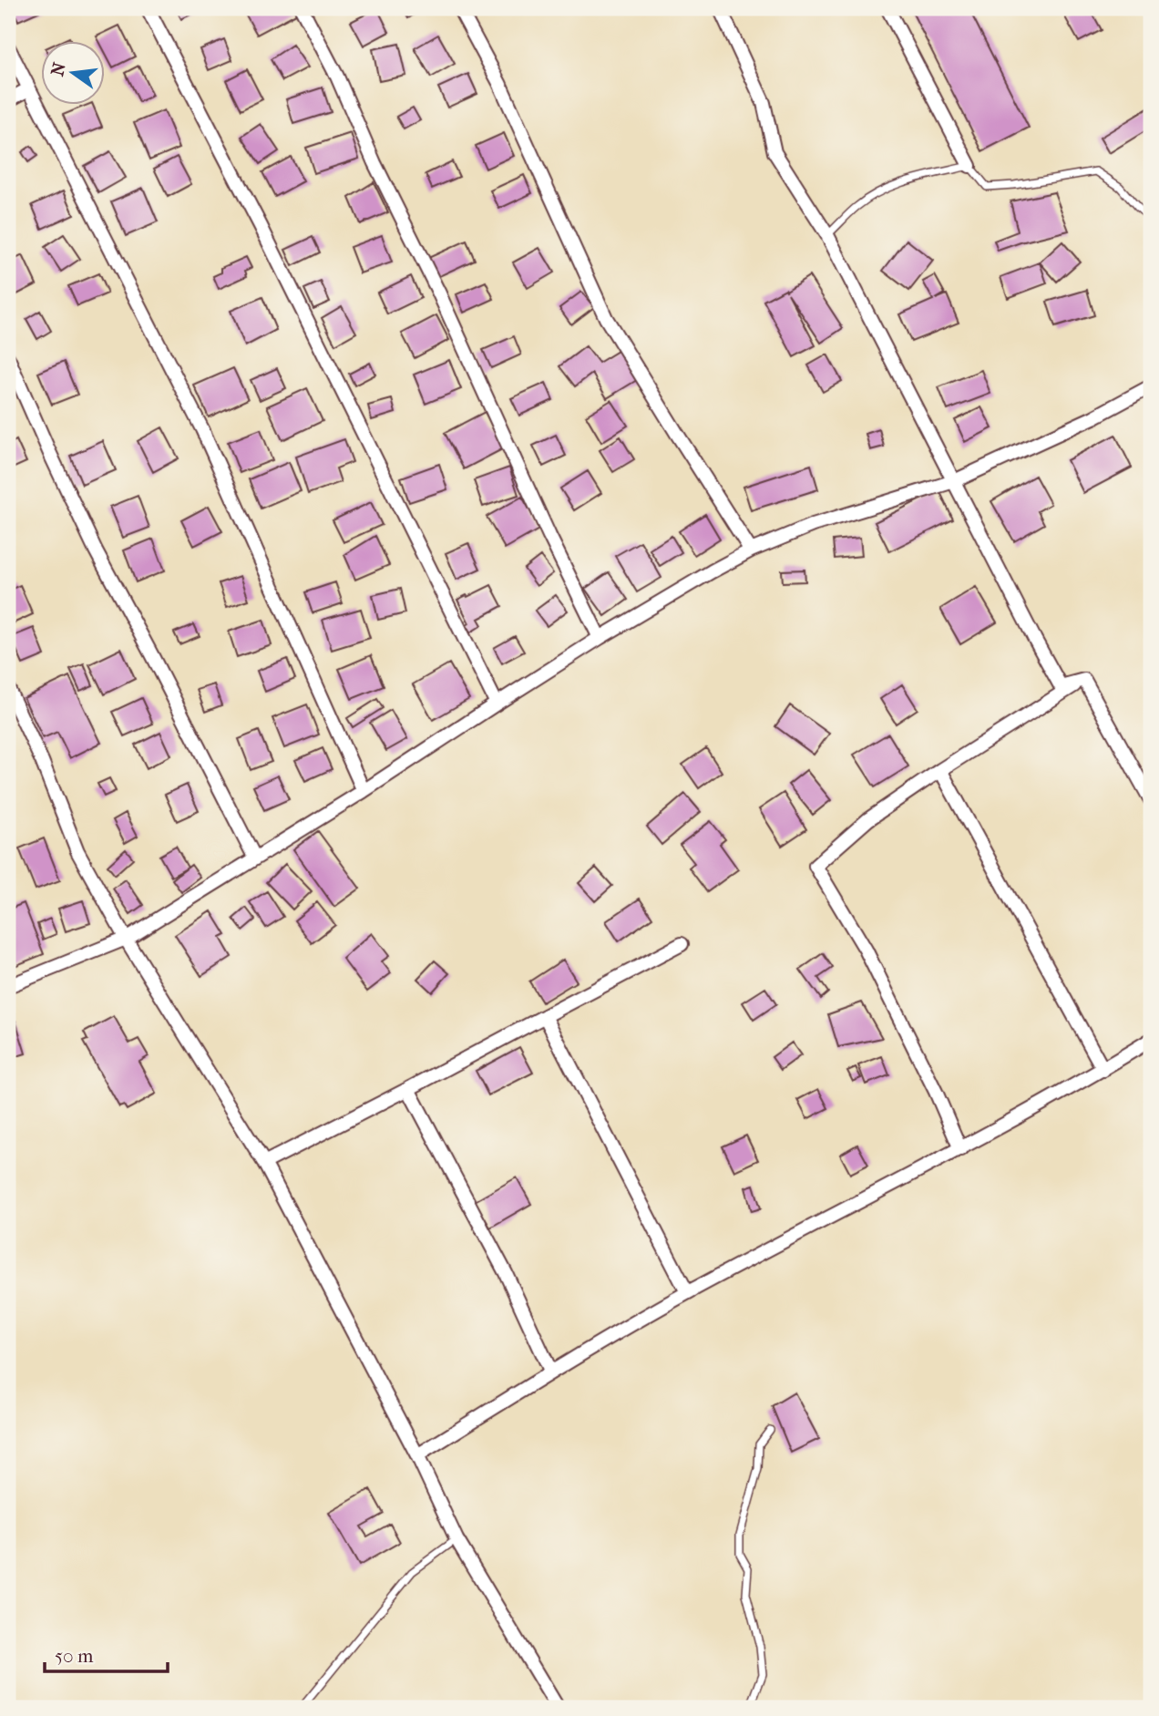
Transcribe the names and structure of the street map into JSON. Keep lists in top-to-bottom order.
{
  "scale_bar": "50 m",
  "north": "left"
}
